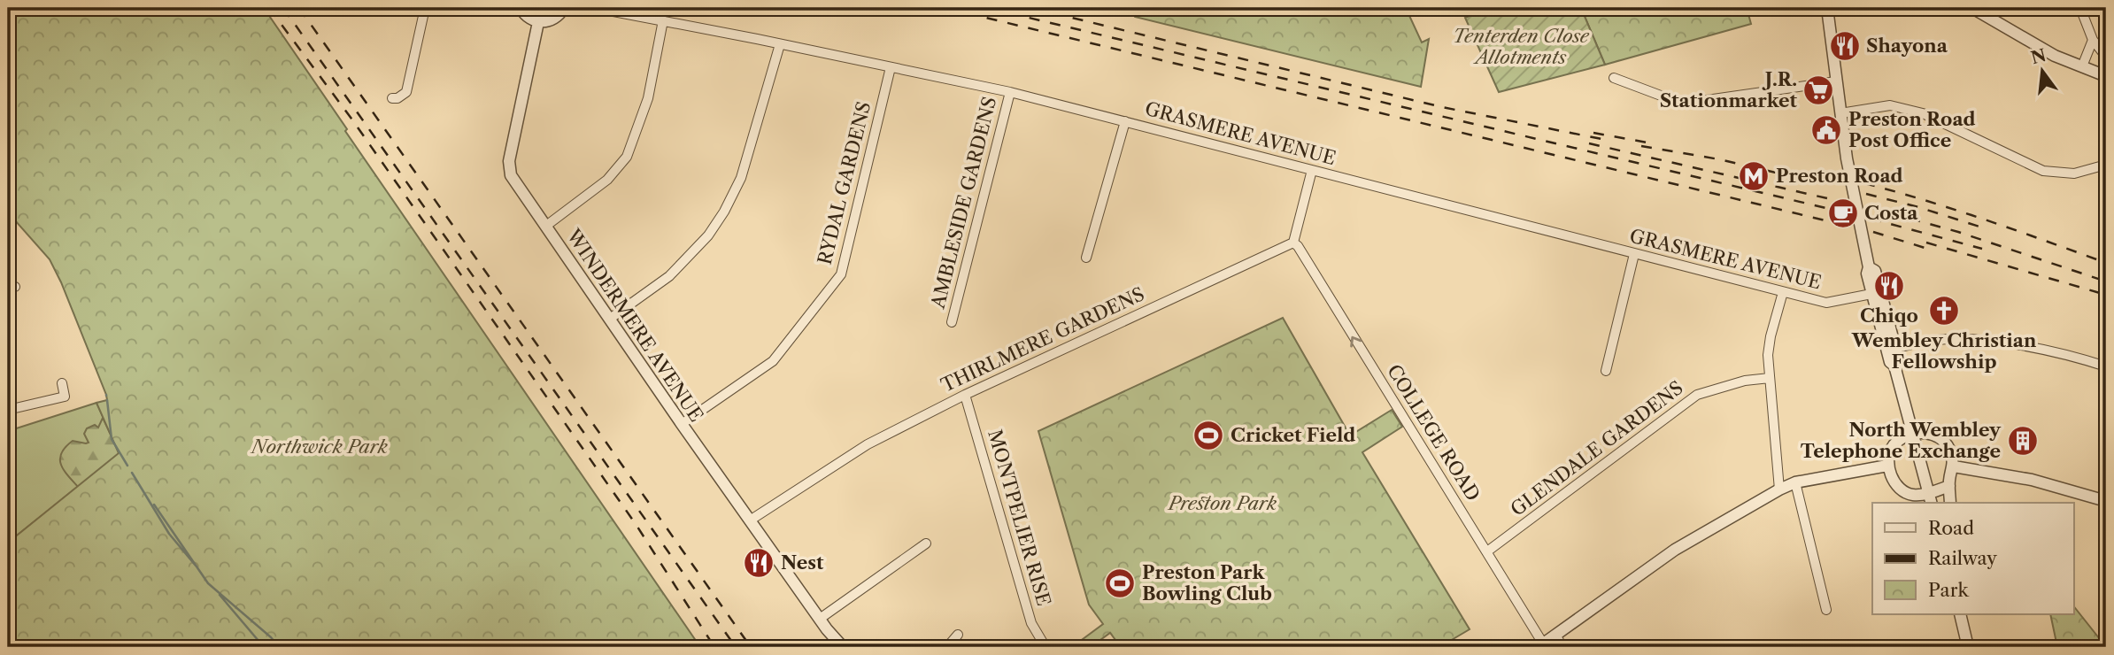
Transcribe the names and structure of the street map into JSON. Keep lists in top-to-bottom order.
{
  "streets": {
    "street": [
      "GRASMERE AVENUE",
      "RYDAL GARDENS",
      "AMBLESIDE GARDENS",
      "WINDERMERE AVENUE",
      "THIRLMERE GARDENS",
      "COLLEGE ROAD",
      "GLENDALE GARDENS",
      "MONTPELIER RISE"
    ]
  },
  "crossings": [
    ["GRASMERE AVENUE", "RYDAL GARDENS"],
    ["GRASMERE AVENUE", "AMBLESIDE GARDENS"],
    ["RYDAL GARDENS", "WINDERMERE AVENUE"],
    ["WINDERMERE AVENUE", "THIRLMERE GARDENS"],
    ["THIRLMERE GARDENS", "COLLEGE ROAD"],
    ["THIRLMERE GARDENS", "MONTPELIER RISE"],
    ["COLLEGE ROAD", "GLENDALE GARDENS"]
  ],
  "one_way": ["COLLEGE ROAD"],
  "parks": ["Tenterden Close Allotments", "Northwick Park", "Preston Park"],
  "places": {
    "restaurant": ["Shayona", "Chiqo", "Nest"],
    "supermarket": ["J.R. Stationmarket"],
    "public building": ["Preston Road Post Office"],
    "metro station": ["Preston Road"],
    "cafe": ["Costa"],
    "church": ["Wembley Christian Fellowship"],
    "sports": ["Cricket Field", "Preston Park Bowling Club"],
    "building": ["North Wembley Telephone Exchange"]
  },
  "legend": ["Road", "Railway", "Park"],
  "north": "top"
}
